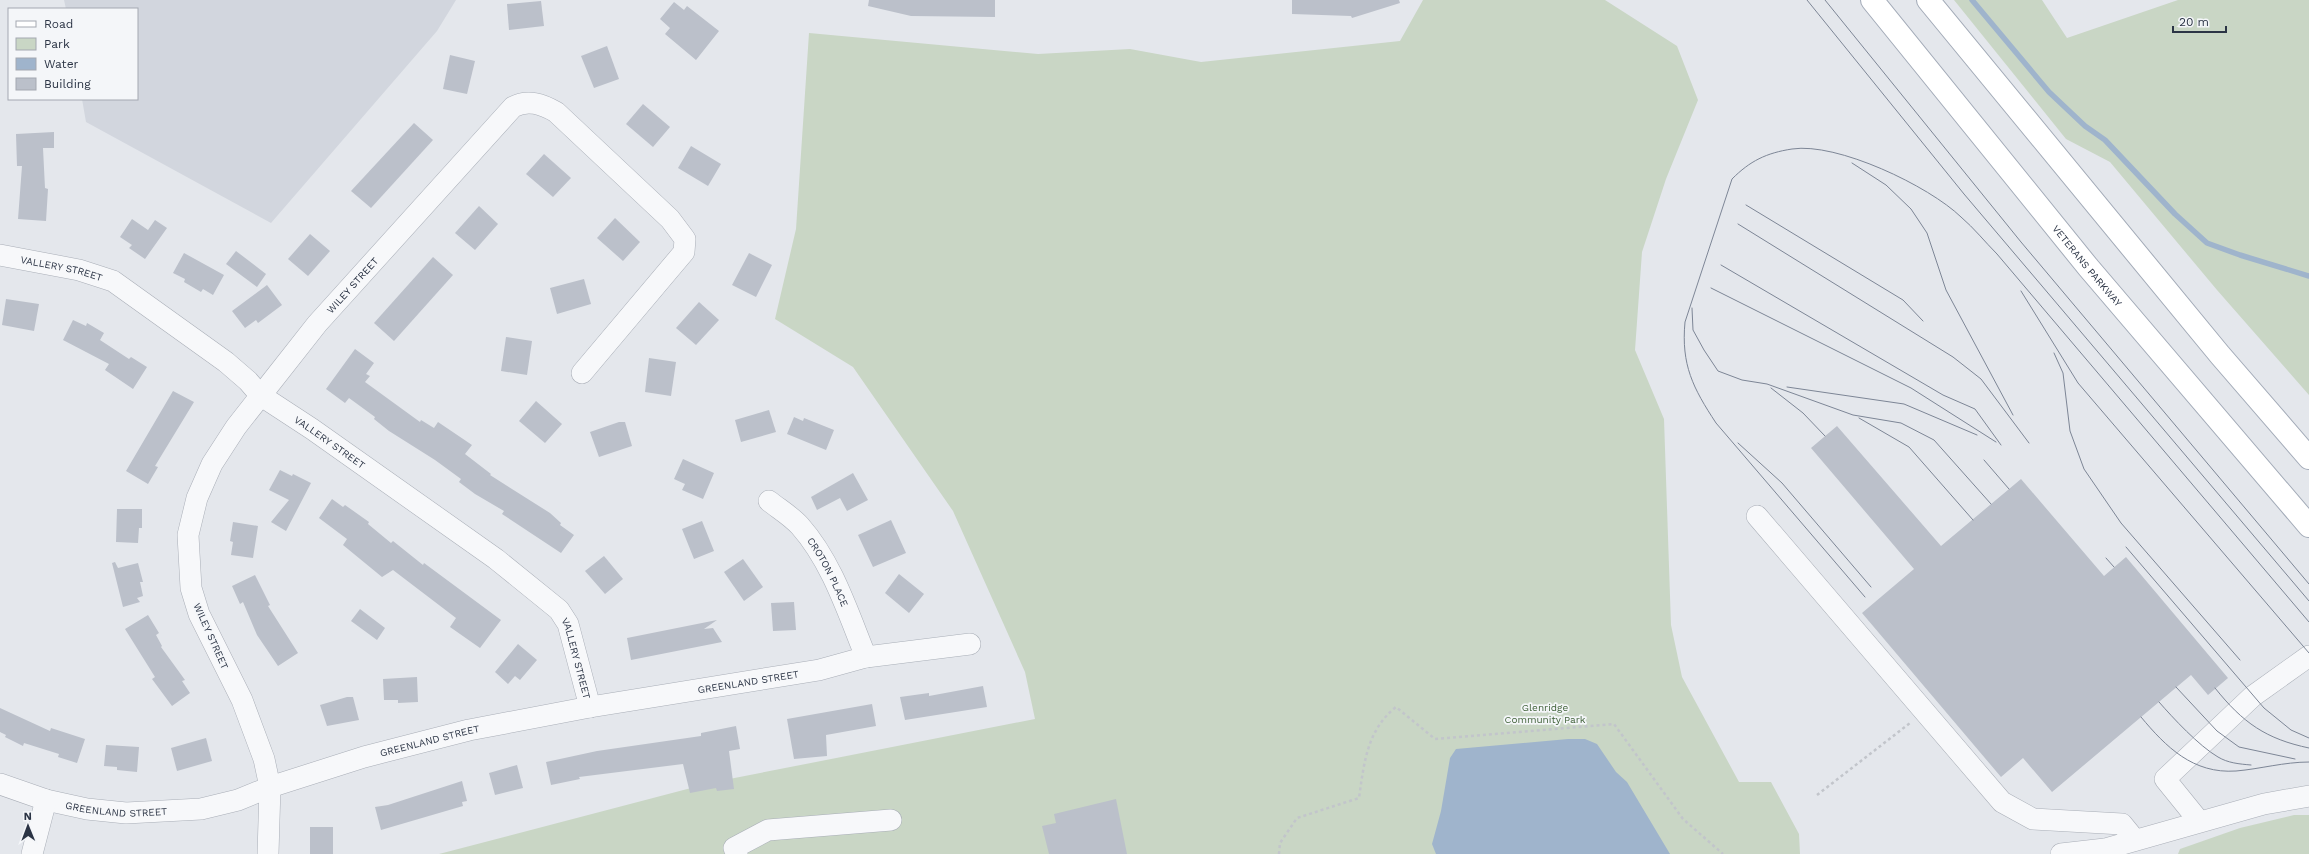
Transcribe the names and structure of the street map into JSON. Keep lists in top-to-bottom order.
{
  "streets": {
    "main road": ["VETERANS PARKWAY"],
    "street": [
      "VALLERY STREET",
      "WILEY STREET",
      "CROTON PLACE",
      "GREENLAND STREET"
    ]
  },
  "crossings": [
    ["VALLERY STREET", "WILEY STREET"],
    ["VALLERY STREET", "GREENLAND STREET"],
    ["WILEY STREET", "GREENLAND STREET"],
    ["CROTON PLACE", "GREENLAND STREET"]
  ],
  "parks": ["Glenridge Community Park"],
  "legend": [
    "Road",
    "Park",
    "Water",
    "Building"
  ],
  "scale_bar": "20 m",
  "north": "top"
}
